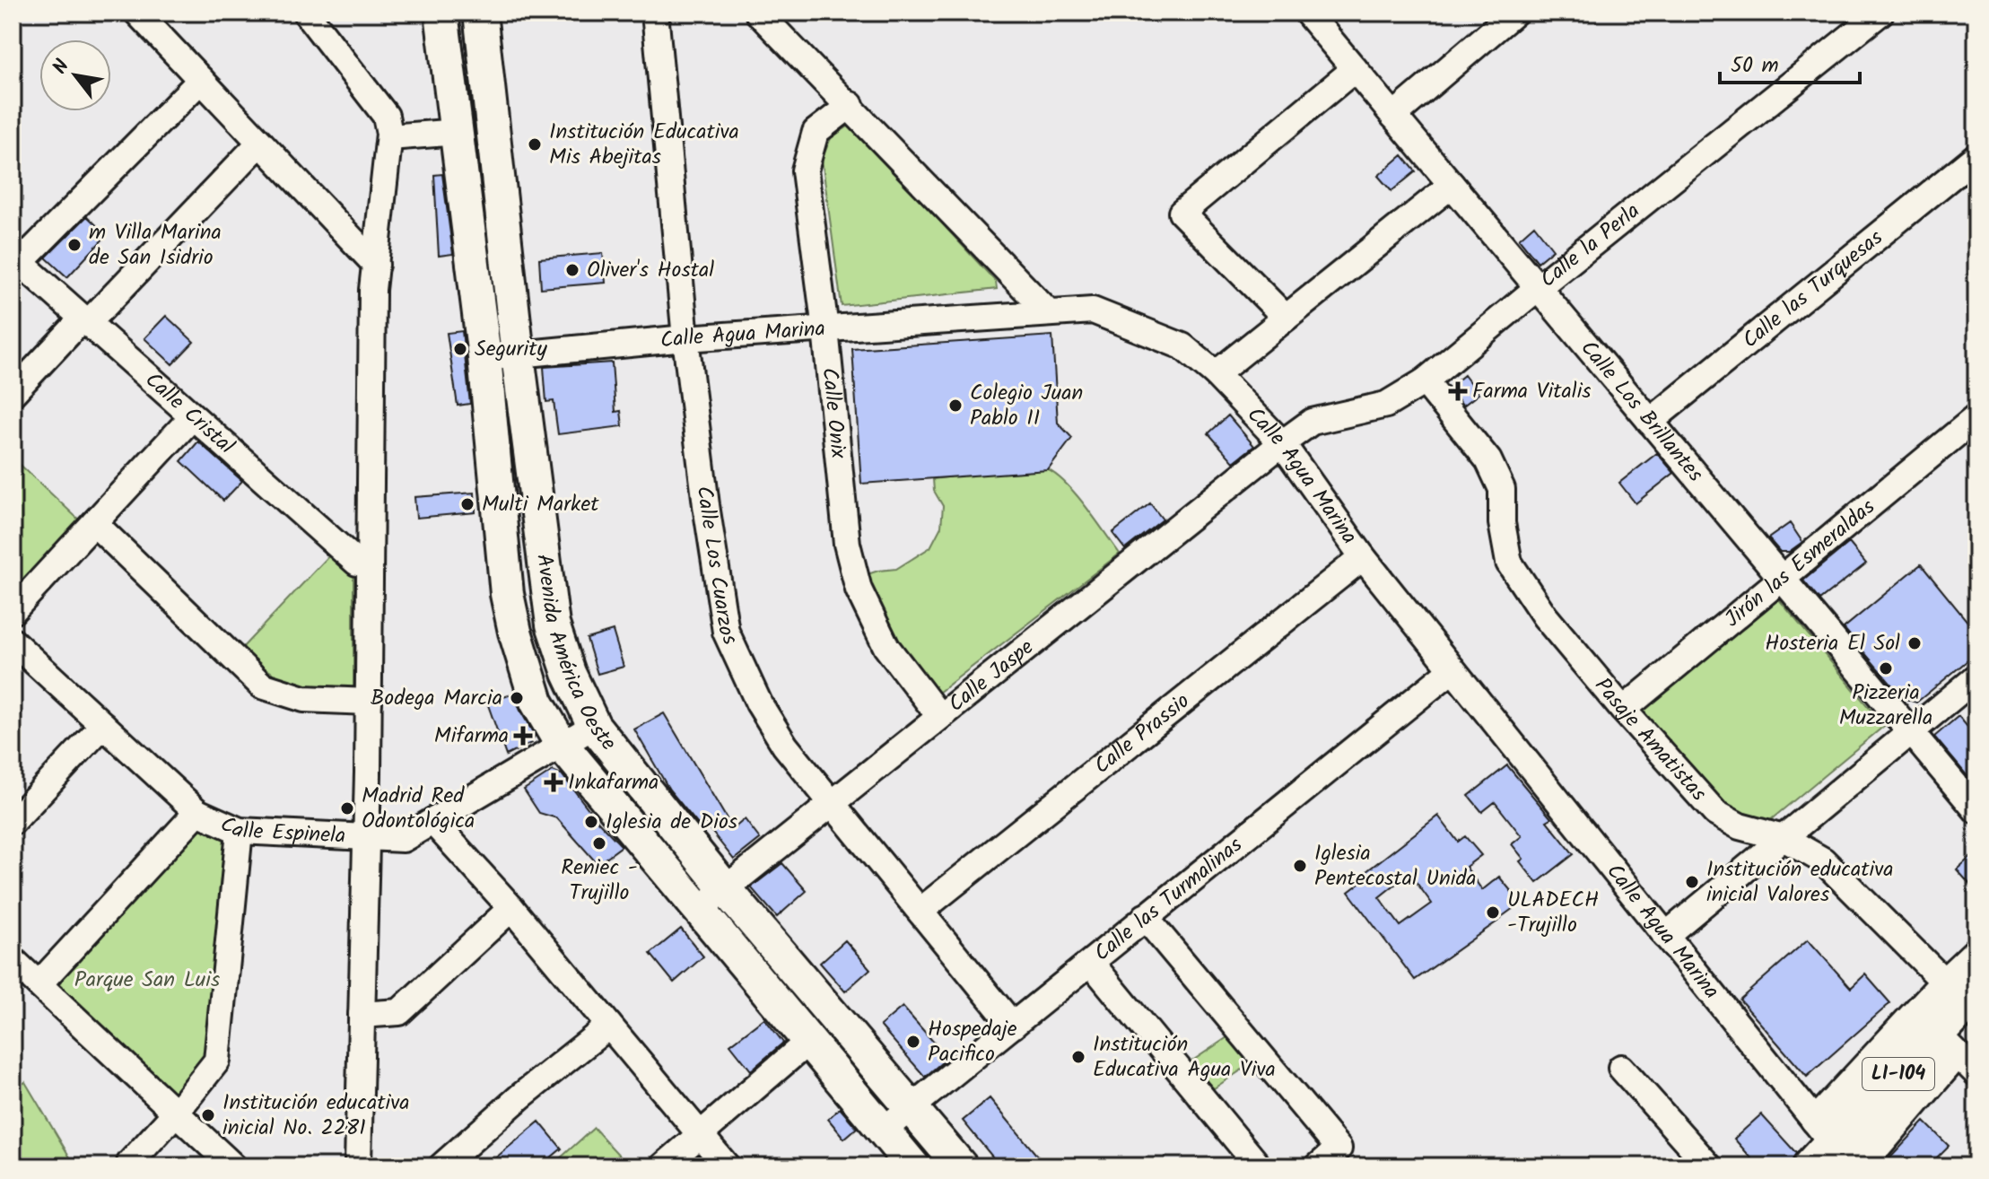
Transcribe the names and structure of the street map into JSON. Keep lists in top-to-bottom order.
{
  "streets": {
    "highway": ["LI-104"],
    "main road": ["Avenida América Oeste"],
    "street": [
      "Calle la Perla",
      "Calle las Turquesas",
      "Calle Agua Marina",
      "Calle Los Brillantes",
      "Calle Onix",
      "Calle Cristal",
      "Jirón las Esmeraldas",
      "Calle Los Cuarzos",
      "Calle Jaspe",
      "Calle Prassio",
      "Pasaje Amatistas",
      "Calle Espinela",
      "Calle las Turmalinas"
    ]
  },
  "crossings": [
    ["Calle la Perla", "Calle Agua Marina"],
    ["Calle la Perla", "Calle Los Brillantes"],
    ["Calle la Perla", "Calle Jaspe"],
    ["Calle la Perla", "Pasaje Amatistas"],
    ["Calle las Turquesas", "Calle Los Brillantes"],
    ["Calle Agua Marina", "Calle Onix"],
    ["Calle Agua Marina", "Calle Los Cuarzos"],
    ["Calle Agua Marina", "Avenida América Oeste"],
    ["Calle Agua Marina", "Calle Jaspe"],
    ["Calle Agua Marina", "Calle Prassio"],
    ["Calle Agua Marina", "Calle las Turmalinas"],
    ["Calle Agua Marina", "LI-104"],
    ["Calle Los Brillantes", "Jirón las Esmeraldas"],
    ["Calle Onix", "Calle Jaspe"],
    ["Jirón las Esmeraldas", "Pasaje Amatistas"],
    ["Calle Los Cuarzos", "Calle Jaspe"],
    ["Calle Los Cuarzos", "Calle Prassio"],
    ["Calle Los Cuarzos", "Calle las Turmalinas"],
    ["Avenida América Oeste", "Calle Jaspe"],
    ["Avenida América Oeste", "Calle Espinela"],
    ["Avenida América Oeste", "Calle las Turmalinas"],
    ["Pasaje Amatistas", "LI-104"]
  ],
  "parks": ["Parque San Luis"],
  "places": {
    "other": [
      "Institución Educativa Mis Abejitas",
      "m Villa Marina de San Isidrio",
      "Oliver's Hostal",
      "Segurity",
      "Colegio Juan Pablo II",
      "Multi Market",
      "Hosteria El Sol",
      "Pizzeria Muzzarella",
      "Bodega Marcia",
      "Madrid Red Odontológica",
      "Iglesia de Dios",
      "Reniec - Trujillo",
      "Iglesia Pentecostal Unida",
      "Institución educativa inicial Valores",
      "ULADECH -Trujillo",
      "Hospedaje Pacifico",
      "Institución Educativa Agua Viva",
      "Institución educativa inicial No. 2281"
    ],
    "health": ["Farma Vitalis", "Mifarma", "Inkafarma"]
  },
  "scale_bar": "50 m",
  "north": "top left"
}
